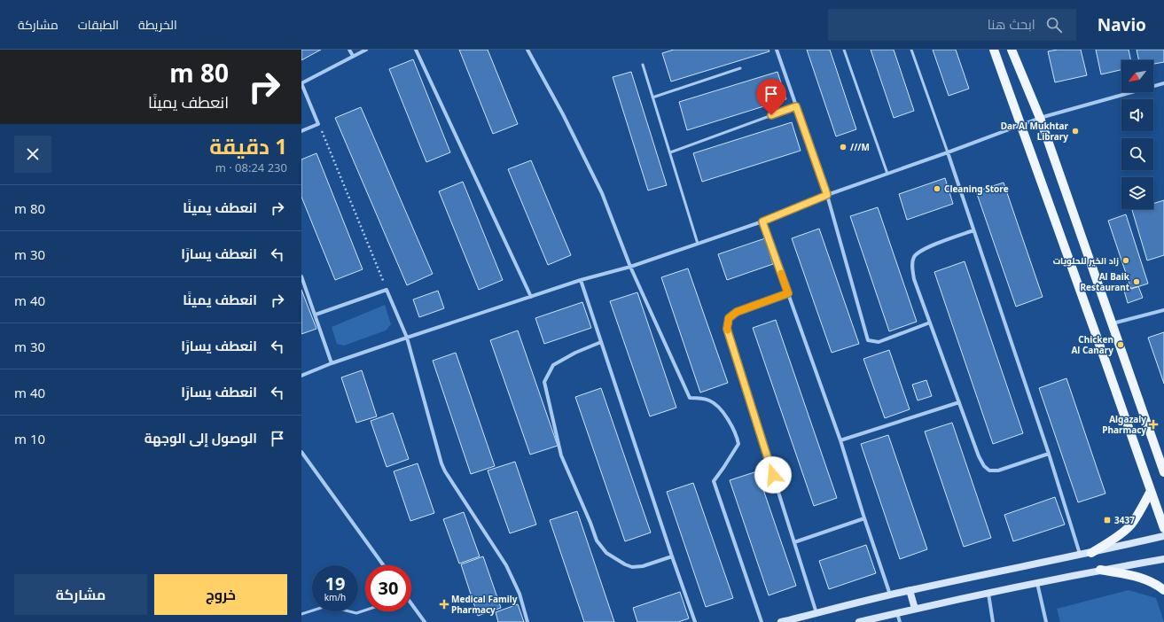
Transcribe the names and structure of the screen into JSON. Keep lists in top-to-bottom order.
{
  "places": {
    "other": [
      "Dar Al Mukhtar Library",
      "///M",
      "Cleaning Store",
      "زاد الخير للحلويات",
      "Al Baik Restaurant",
      "Chicken Al Canary"
    ],
    "health": ["Algazaly Pharmacy", "Medical Family Pharmacy"],
    "transit": ["3437"]
  },
  "north": "bottom left",
  "page": {
    "header": "Navio",
    "search": "ابحث هنا",
    "nav": ["الخريطة", "الطبقات", "مشاركة"],
    "turn": ["80 m", "انعطف يمينًا"],
    "heading": ["1 دقيقة", "230 m · 08:24"],
    "list": [
      {
        "name": "انعطف يمينًا",
        "value": "80 m"
      },
      {
        "name": "انعطف يسارًا",
        "value": "30 m"
      },
      {
        "name": "انعطف يمينًا",
        "value": "40 m"
      },
      {
        "name": "انعطف يسارًا",
        "value": "30 m"
      },
      {
        "name": "انعطف يسارًا",
        "value": "40 m"
      },
      {
        "name": "الوصول إلى الوجهة",
        "value": "10 m"
      }
    ],
    "speed": "19 km/h",
    "limit": "30",
    "buttons": ["خروج", "مشاركة"]
  }
}
